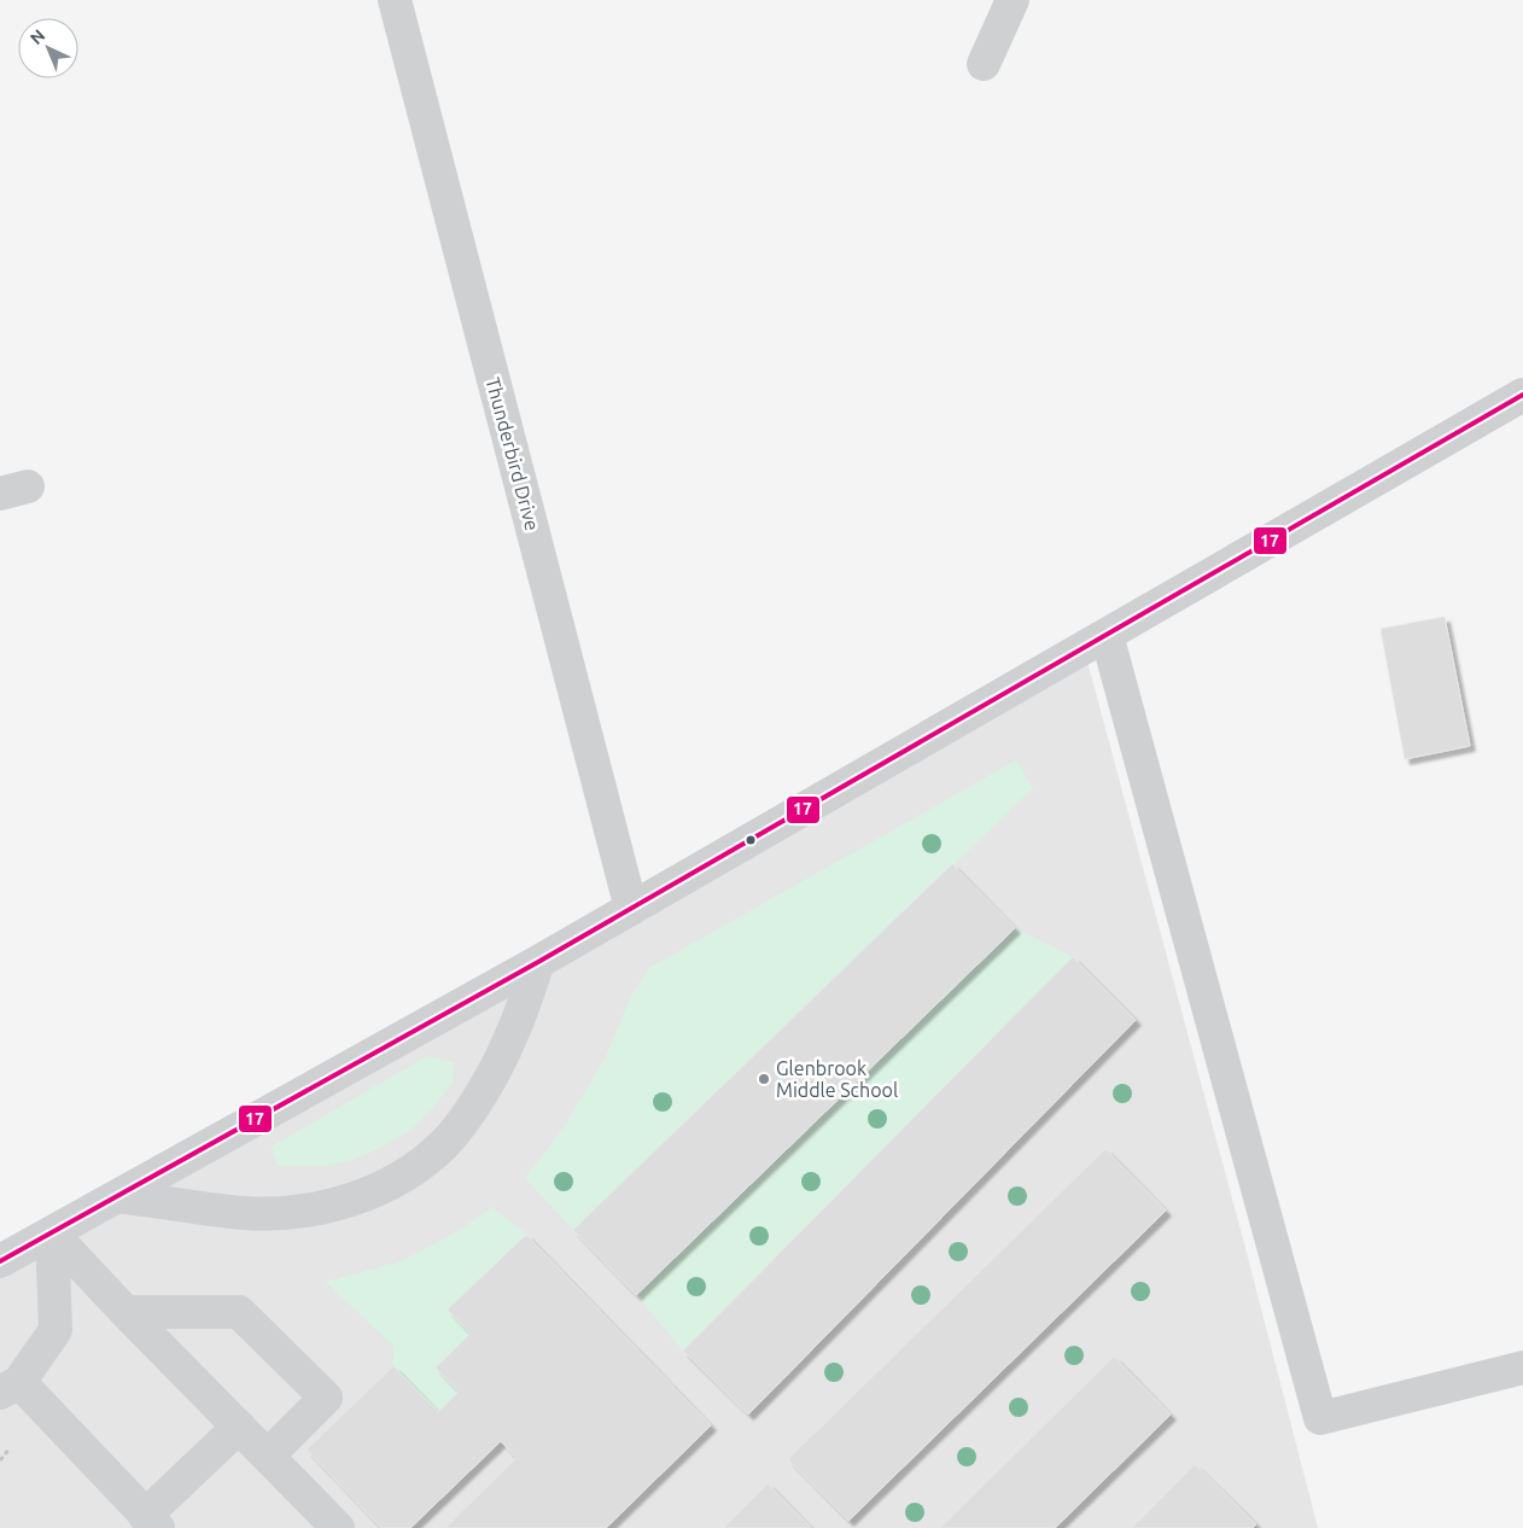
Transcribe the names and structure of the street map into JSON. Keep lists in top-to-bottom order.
{
  "streets": {
    "street": ["Thunderbird Drive"]
  },
  "places": ["Glenbrook Middle School"],
  "lines": ["transit line 17"],
  "north": "top left"
}
